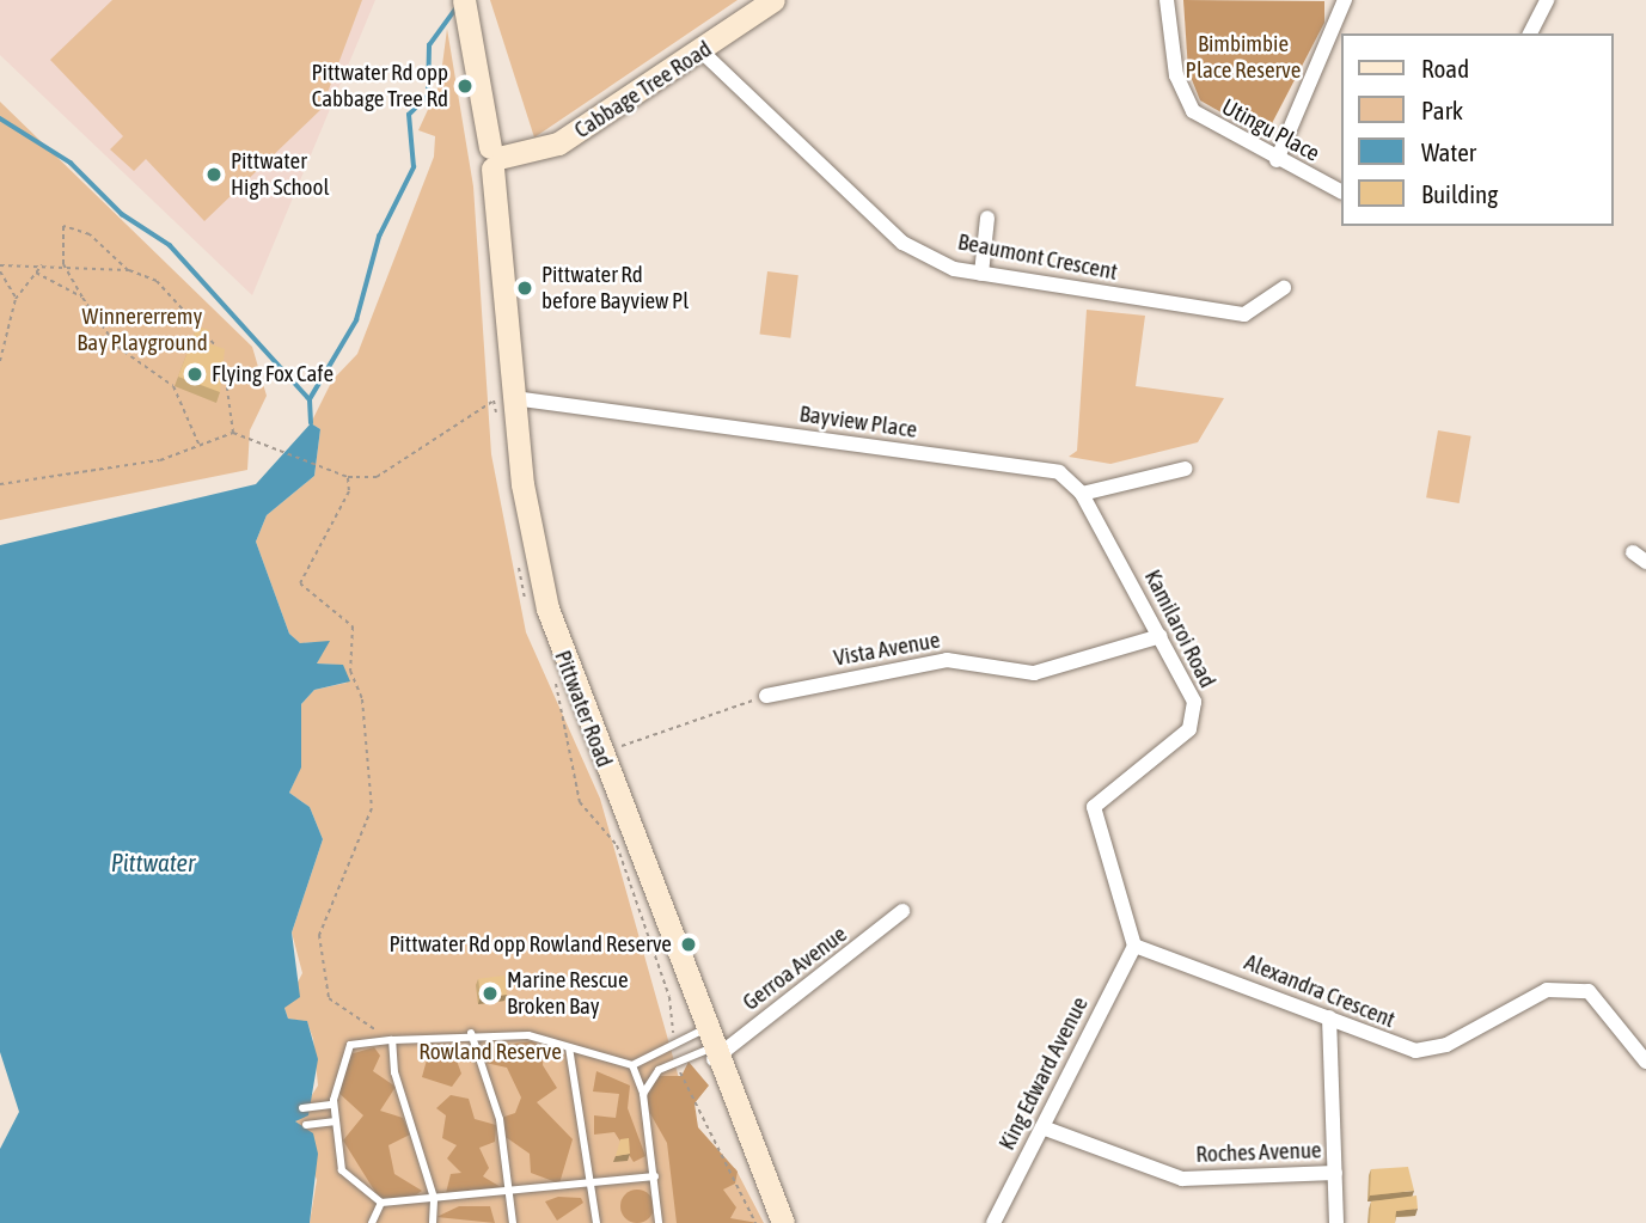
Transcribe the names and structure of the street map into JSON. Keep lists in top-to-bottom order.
{
  "streets": {
    "main road": ["Cabbage Tree Road", "Pittwater Road"],
    "street": [
      "Utingu Place",
      "Beaumont Crescent",
      "Bayview Place",
      "Kamilaroi Road",
      "Vista Avenue",
      "Gerroa Avenue",
      "Alexandra Crescent",
      "King Edward Avenue",
      "Roches Avenue"
    ]
  },
  "crossings": [
    ["Cabbage Tree Road", "Beaumont Crescent"],
    ["Cabbage Tree Road", "Pittwater Road"],
    ["Bayview Place", "Kamilaroi Road"],
    ["Bayview Place", "Pittwater Road"],
    ["Kamilaroi Road", "Vista Avenue"],
    ["Kamilaroi Road", "Alexandra Crescent"],
    ["Kamilaroi Road", "King Edward Avenue"],
    ["Pittwater Road", "Gerroa Avenue"],
    ["Alexandra Crescent", "King Edward Avenue"],
    ["King Edward Avenue", "Roches Avenue"]
  ],
  "water": ["Pittwater"],
  "parks": ["Bimbimbie Place Reserve", "Winnererremy Bay Playground", "Rowland Reserve"],
  "places": [
    "Pittwater Rd opp Cabbage Tree Rd",
    "Pittwater High School",
    "Pittwater Rd before Bayview Pl",
    "Flying Fox Cafe",
    "Pittwater Rd opp Rowland Reserve",
    "Marine Rescue Broken Bay"
  ],
  "legend": [
    "Road",
    "Park",
    "Water",
    "Building"
  ]
}
